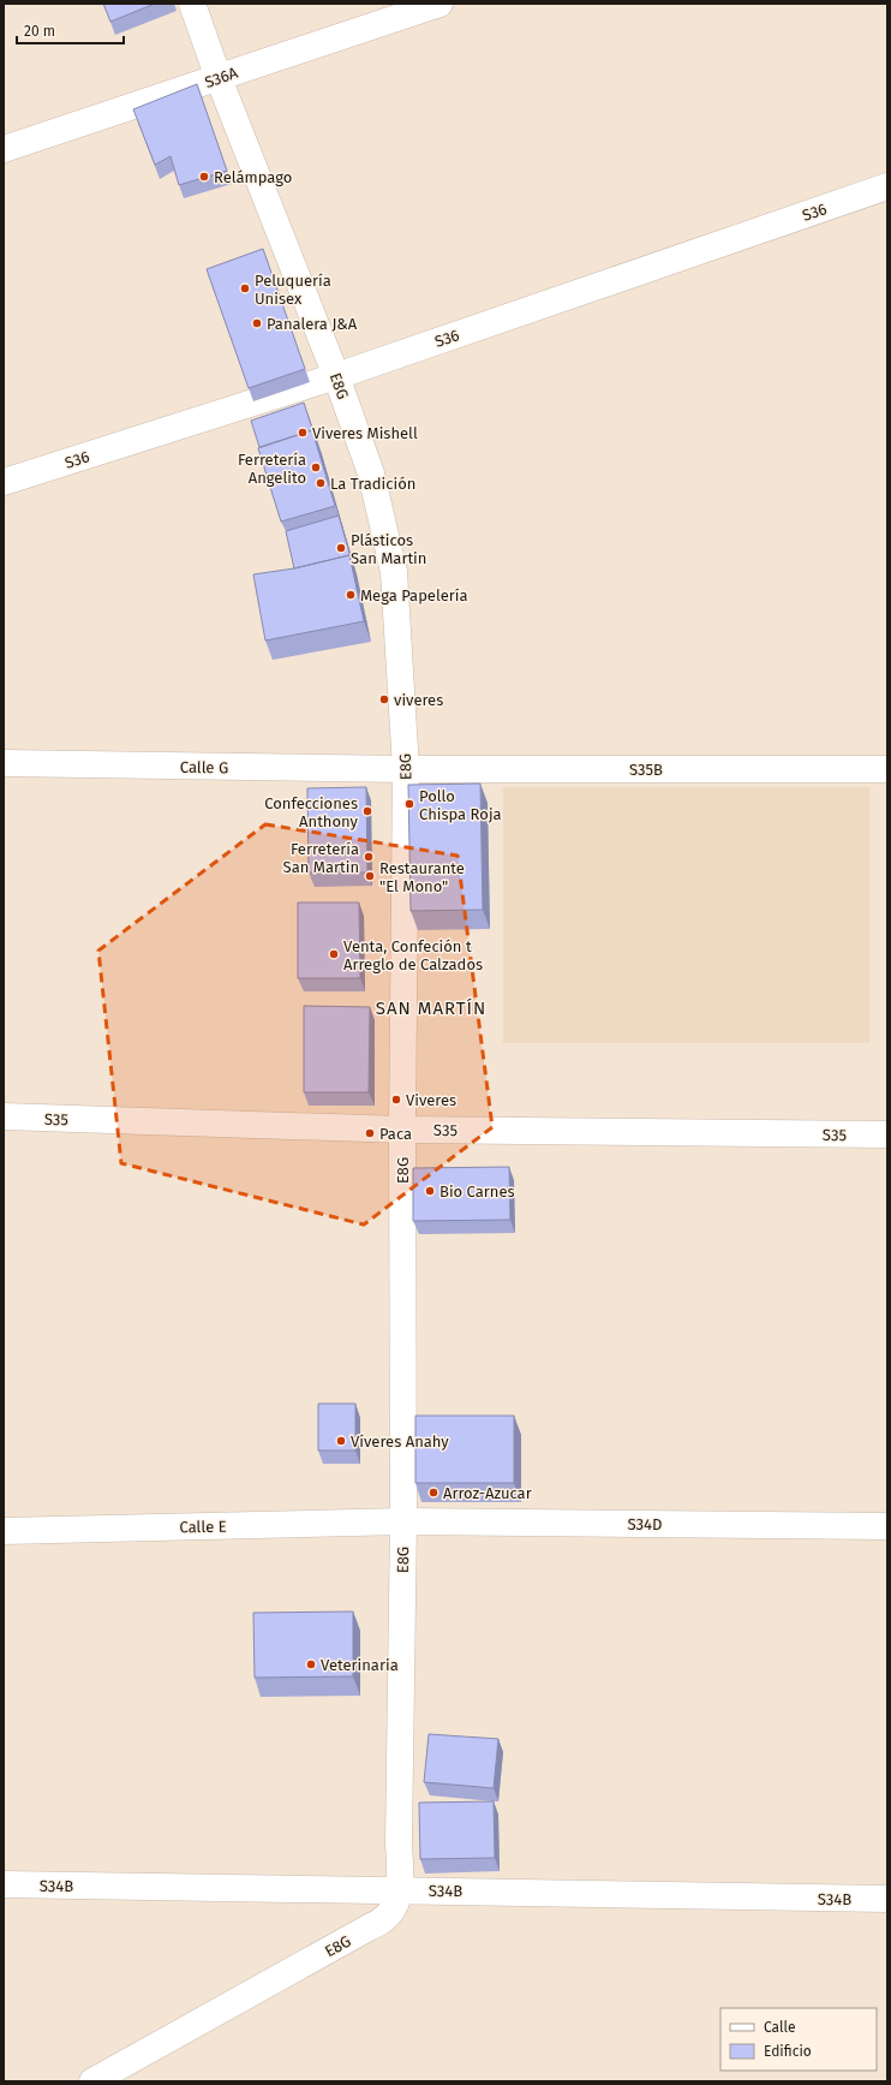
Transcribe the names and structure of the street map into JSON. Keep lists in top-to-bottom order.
{
  "streets": {
    "street": [
      "S36A",
      "S36",
      "E8G",
      "Calle G",
      "S35B",
      "S35",
      "S34D",
      "Calle E",
      "S34B"
    ]
  },
  "crossings": [
    ["S36A", "E8G"],
    ["S36", "E8G"],
    ["E8G", "Calle G"],
    ["E8G", "S35B"],
    ["E8G", "S35"],
    ["E8G", "S34D"],
    ["E8G", "Calle E"],
    ["E8G", "S34B"],
    ["Calle G", "S35B"],
    ["S34D", "Calle E"]
  ],
  "districts": ["SAN MARTÍN"],
  "places": [
    "Relámpago",
    "Peluquería Unisex",
    "Panalera J&A",
    "Viveres Mishell",
    "Ferretería Angelito",
    "La Tradición",
    "Plásticos San Martin",
    "Mega Papelería",
    "viveres",
    "Pollo Chispa Roja",
    "Confecciones Anthony",
    "Ferretería San Martin",
    "Restaurante \"El Mono\"",
    "Venta, Confeción t Arreglo de Calzados",
    "Viveres",
    "Paca",
    "Bio Carnes",
    "Víveres Anahy",
    "Arroz-Azucar",
    "Veterinaria"
  ],
  "legend": ["Calle", "Edificio"],
  "scale_bar": "20 m"
}
